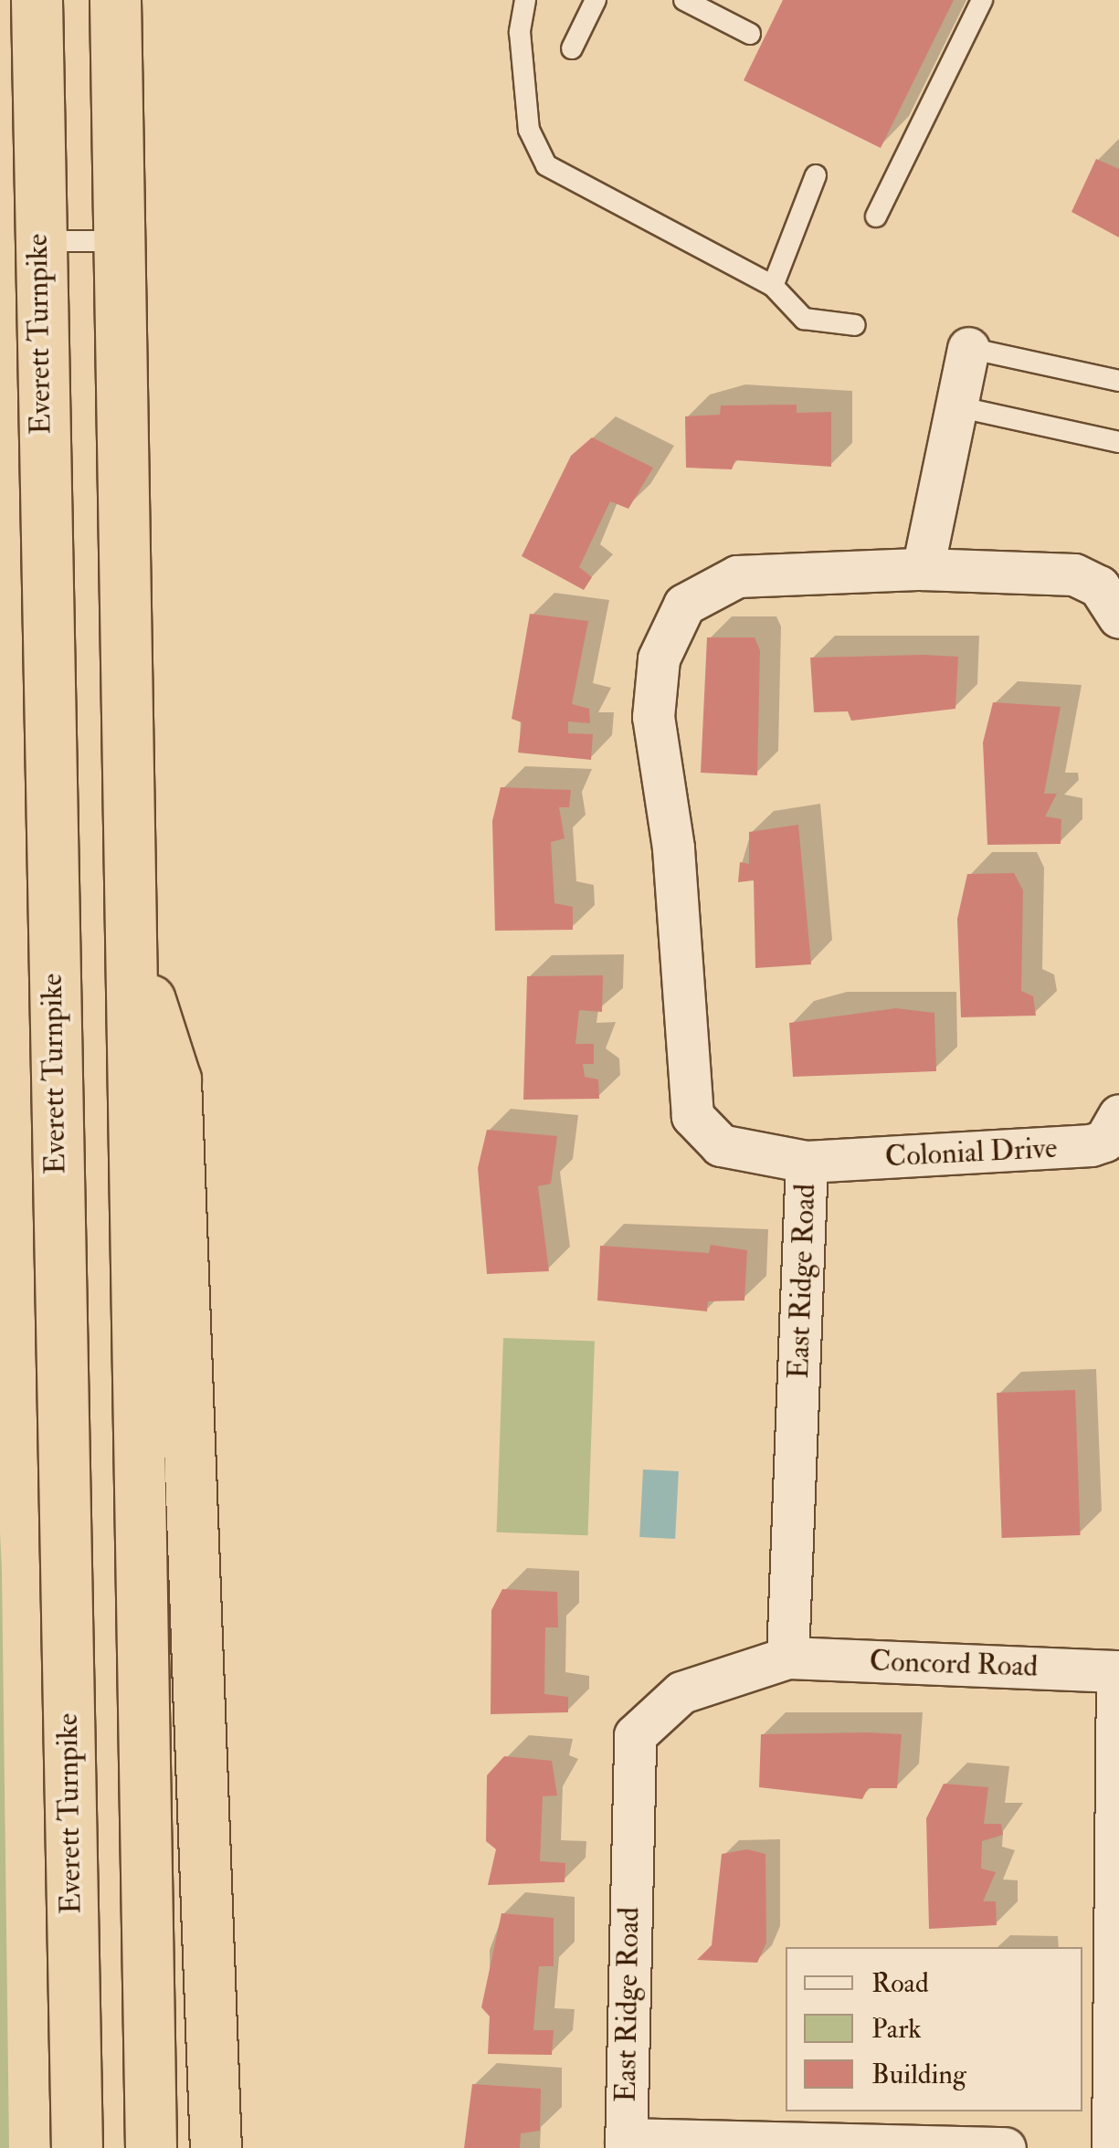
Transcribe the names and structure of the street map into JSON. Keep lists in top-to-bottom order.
{
  "streets": {
    "highway": ["Everett Turnpike"],
    "street": ["Colonial Drive", "East Ridge Road", "Concord Road"]
  },
  "crossings": [
    ["Colonial Drive", "East Ridge Road"],
    ["East Ridge Road", "Concord Road"]
  ],
  "legend": ["Road", "Park", "Building"]
}
